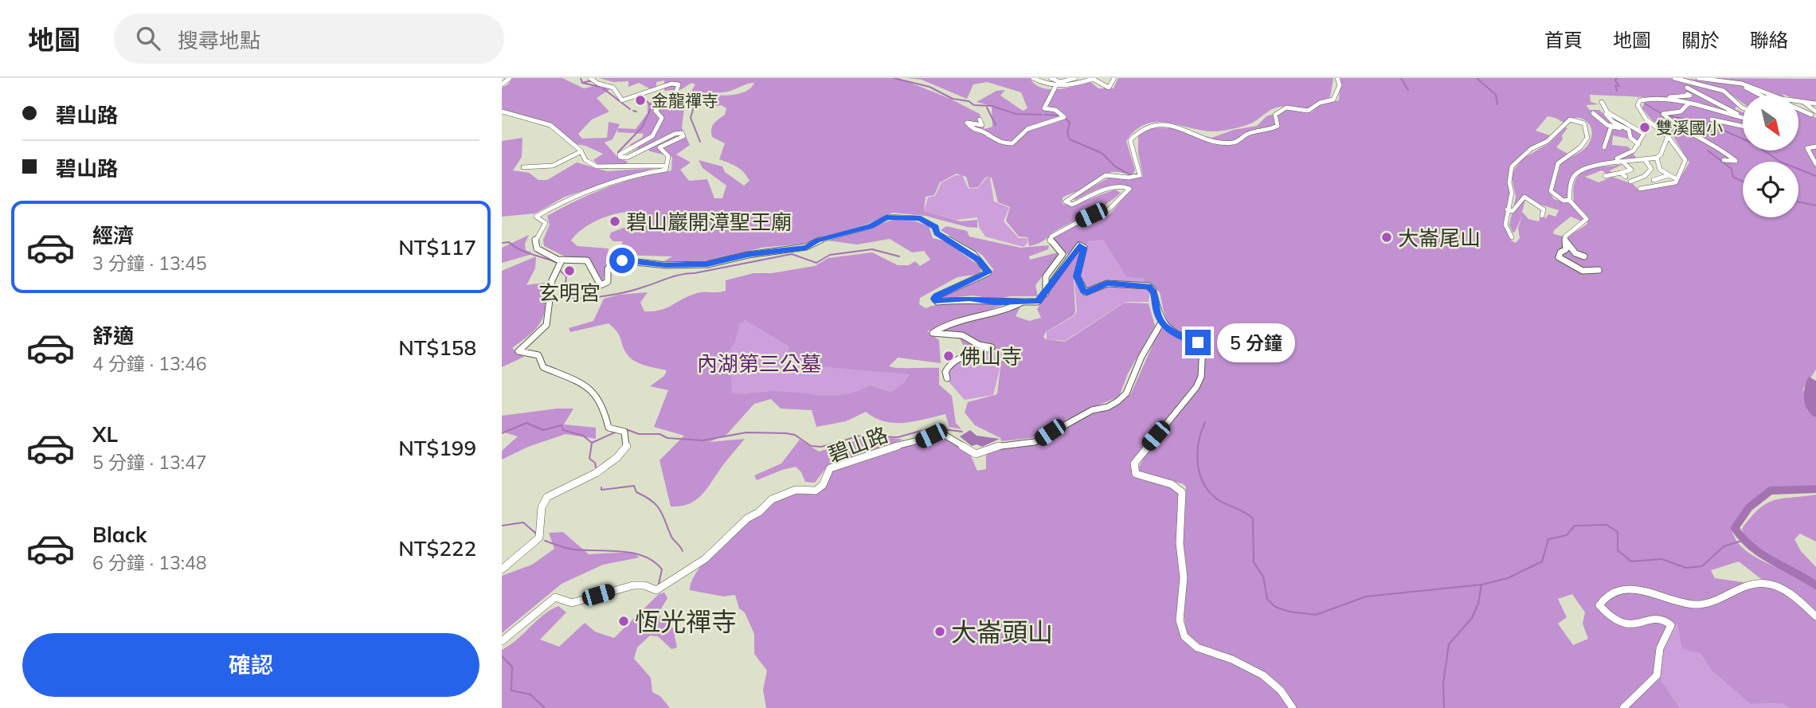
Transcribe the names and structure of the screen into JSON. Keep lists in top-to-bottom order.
{
  "streets": {
    "street": ["碧山路"]
  },
  "parks": ["內湖第三公墓"],
  "places": [
    "金龍禪寺",
    "雙溪國小",
    "碧山巖開漳聖王廟",
    "大崙尾山",
    "玄明宮",
    "佛山寺",
    "恆光禪寺",
    "大崙頭山"
  ],
  "north": "bottom right",
  "page": {
    "header": "地圖",
    "search": "搜尋地點",
    "nav": [
      "首頁",
      "地圖",
      "關於",
      "聯絡"
    ],
    "banner": ["碧山路", "碧山路"],
    "list": [
      {
        "name": "經濟",
        "note": "3 分鐘 · 13:45",
        "value": "NT$117"
      },
      {
        "name": "舒適",
        "note": "4 分鐘 · 13:46",
        "value": "NT$158"
      },
      {
        "name": "XL",
        "note": "5 分鐘 · 13:47",
        "value": "NT$199"
      },
      {
        "name": "Black",
        "note": "6 分鐘 · 13:48",
        "value": "NT$222"
      }
    ],
    "bubble": "5 分鐘",
    "buttons": "確認"
  }
}
